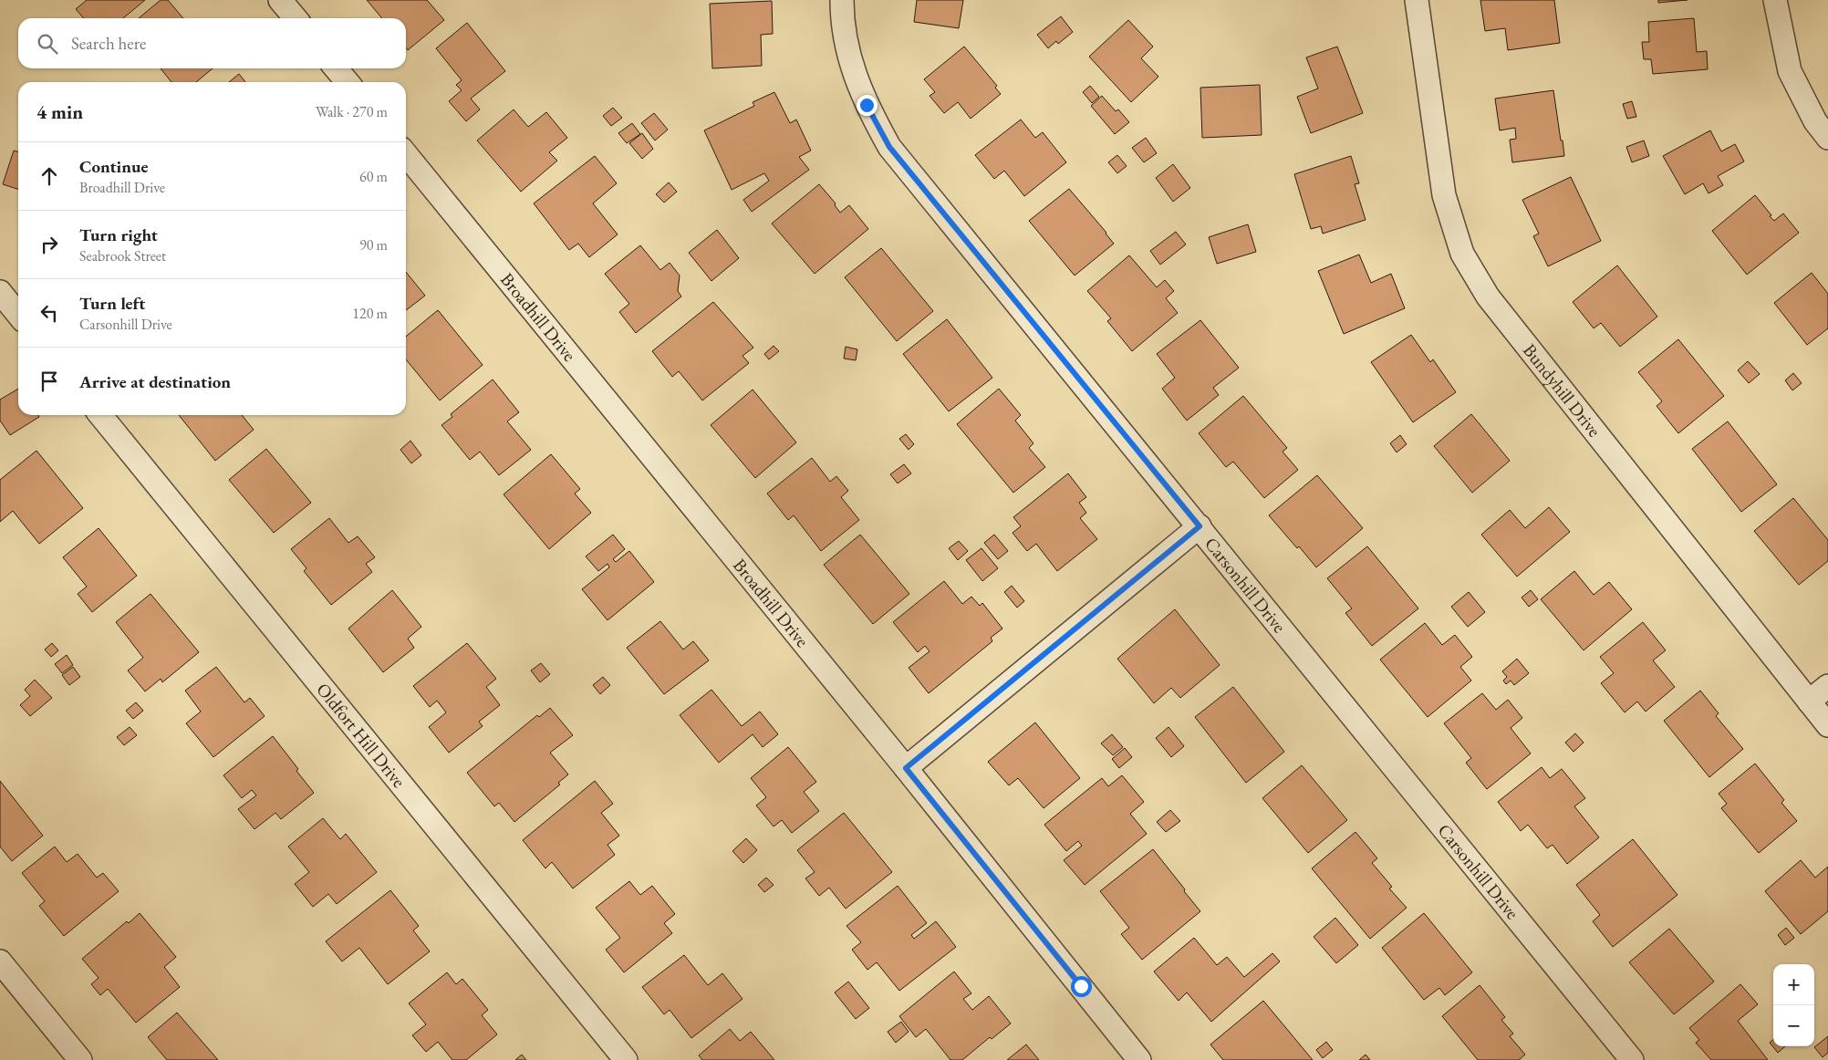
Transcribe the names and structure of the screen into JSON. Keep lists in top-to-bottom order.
{
  "streets": {
    "street": [
      "Broadhill Drive",
      "Bundyhill Drive",
      "Carsonhill Drive",
      "Oldfort Hill Drive"
    ]
  },
  "page": {
    "search": "Search here",
    "heading": ["4 min", "Walk · 270 m"],
    "list": [
      ["Continue", "Broadhill Drive", "60 m"],
      ["Turn right", "Seabrook Street", "90 m"],
      ["Turn left", "Carsonhill Drive", "120 m"],
      "Arrive at destination"
    ],
    "map_buttons": ["+", "−"]
  }
}
